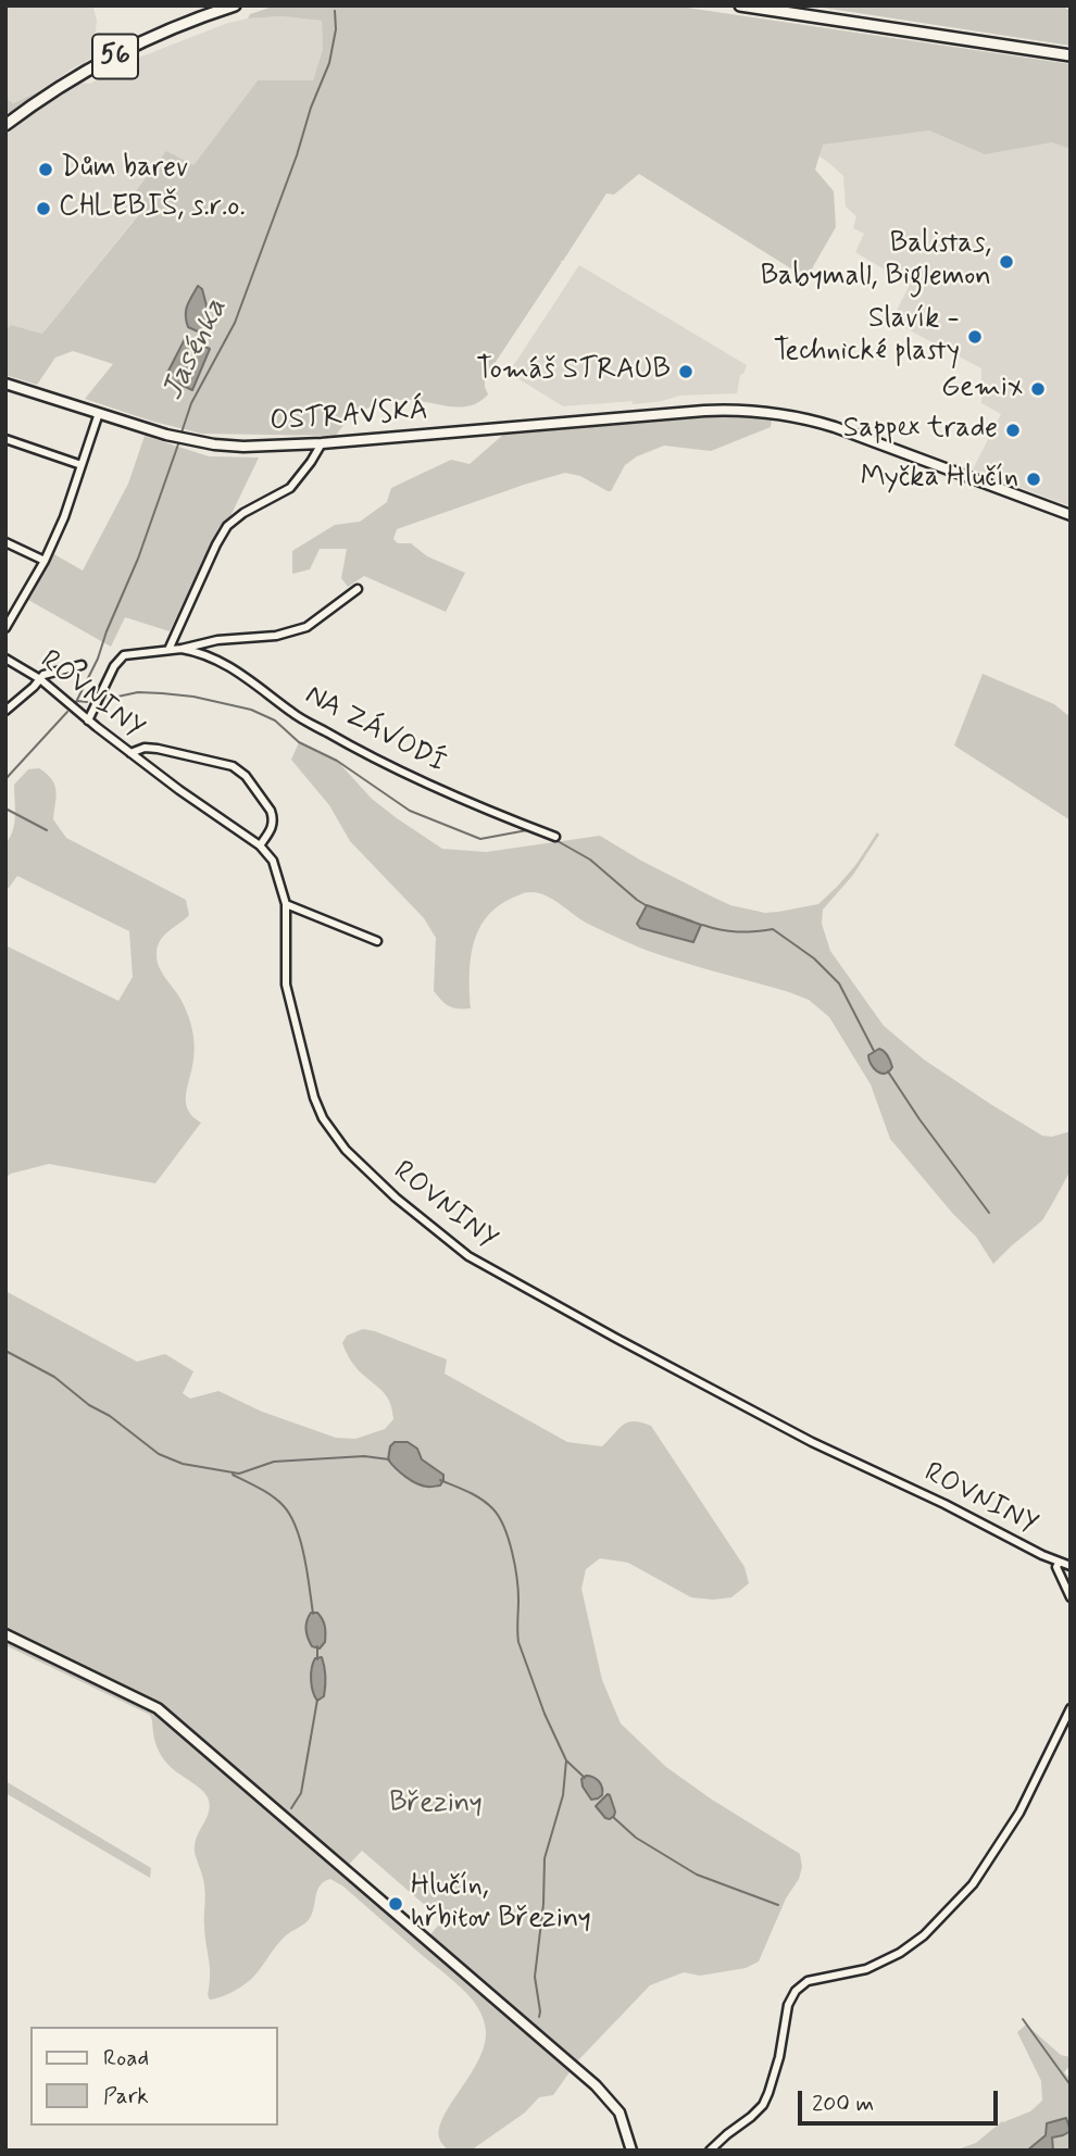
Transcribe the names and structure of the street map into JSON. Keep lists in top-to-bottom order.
{
  "streets": {
    "main road": ["56"],
    "street": ["OSTRAVSKÁ", "ROVNINY", "NA ZÁVODÍ"]
  },
  "crossings": [
    ["ROVNINY", "NA ZÁVODÍ"]
  ],
  "water": ["Jasénka"],
  "parks": ["Březiny"],
  "places": [
    "Dům barev",
    "CHLEBIŠ, s.r.o.",
    "Balistas, Babymall, Biglemon",
    "Slavík - Technické plasty",
    "Tomáš STRAUB",
    "Gemix",
    "Sappex trade",
    "Myčka Hlučín",
    "Hlučín, hřbitov Březiny"
  ],
  "legend": ["Road", "Park"],
  "scale_bar": "200 m"
}
